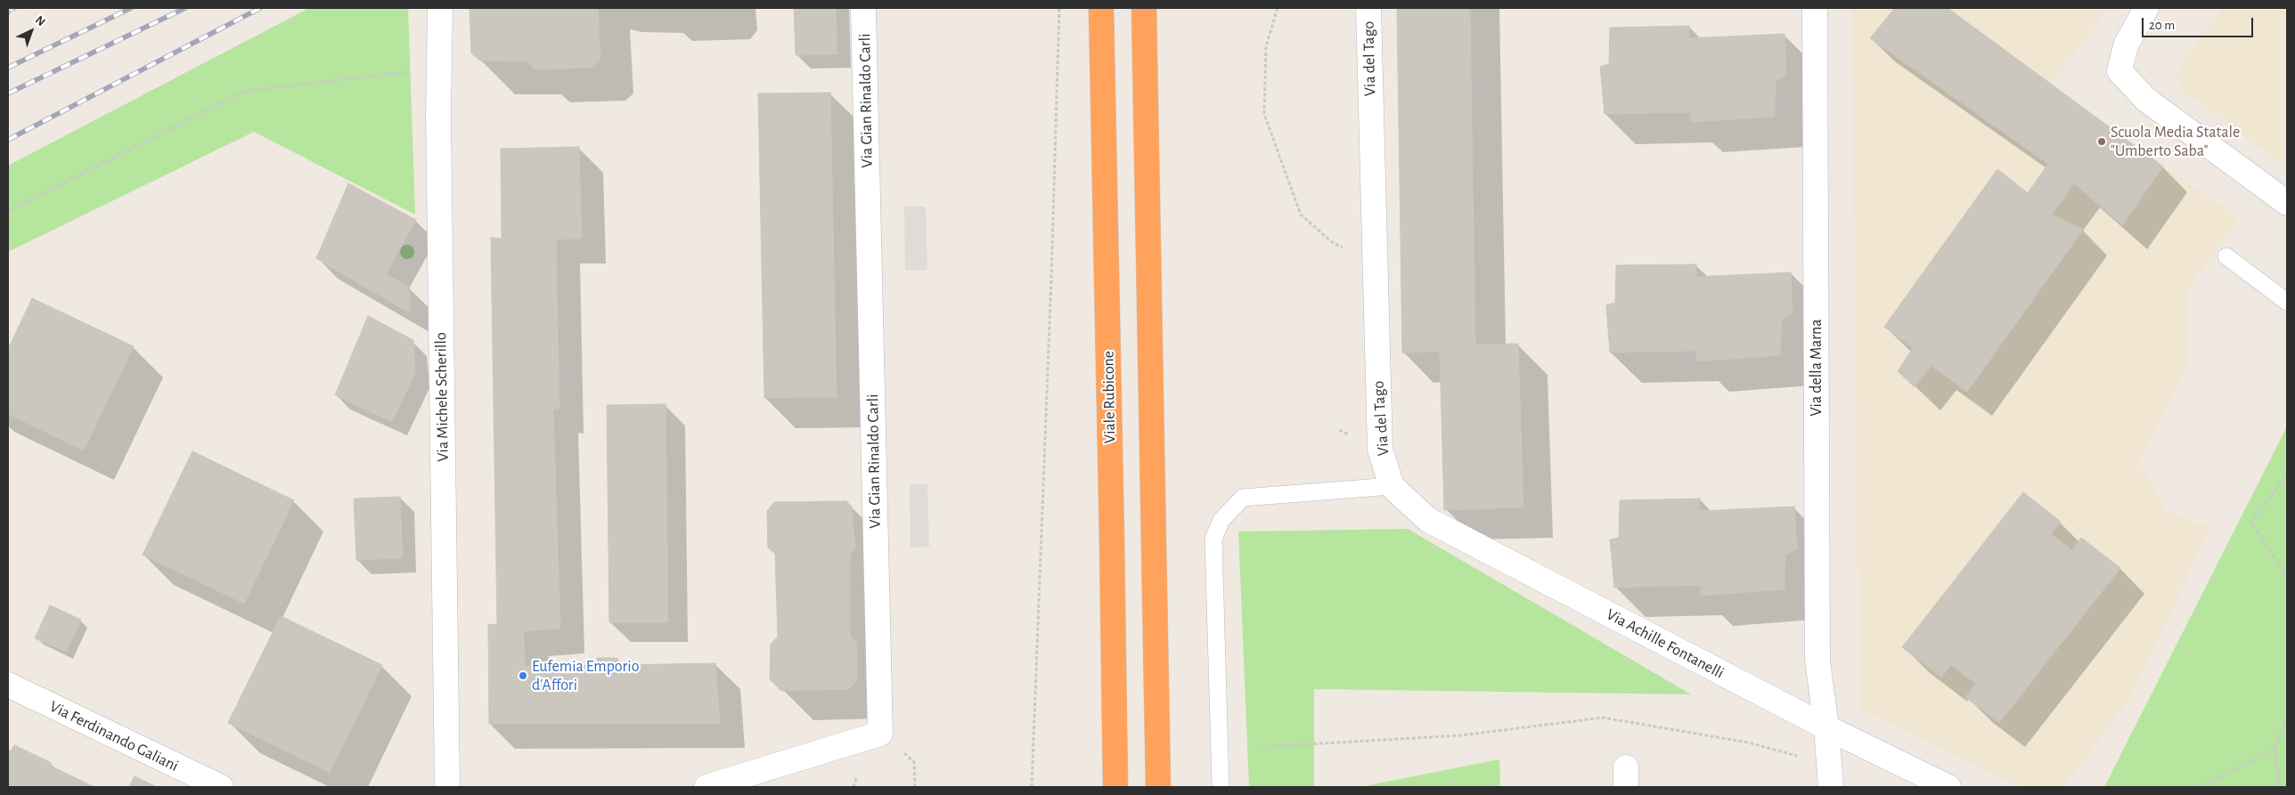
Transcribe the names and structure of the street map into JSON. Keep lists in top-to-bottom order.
{
  "streets": {
    "highway": ["Viale Rubicone"],
    "street": [
      "Via del Tago",
      "Via Gian Rinaldo Carli",
      "Via della Marna",
      "Via Michele Scherillo",
      "Via Achille Fontanelli",
      "Via Ferdinando Galiani"
    ]
  },
  "crossings": [
    ["Via del Tago", "Via Achille Fontanelli"],
    ["Via della Marna", "Via Achille Fontanelli"]
  ],
  "places": ["Scuola Media Statale \"Umberto Saba\"", "Eufemia Emporio d'Affori"],
  "scale_bar": "20 m",
  "north": "top right"
}
